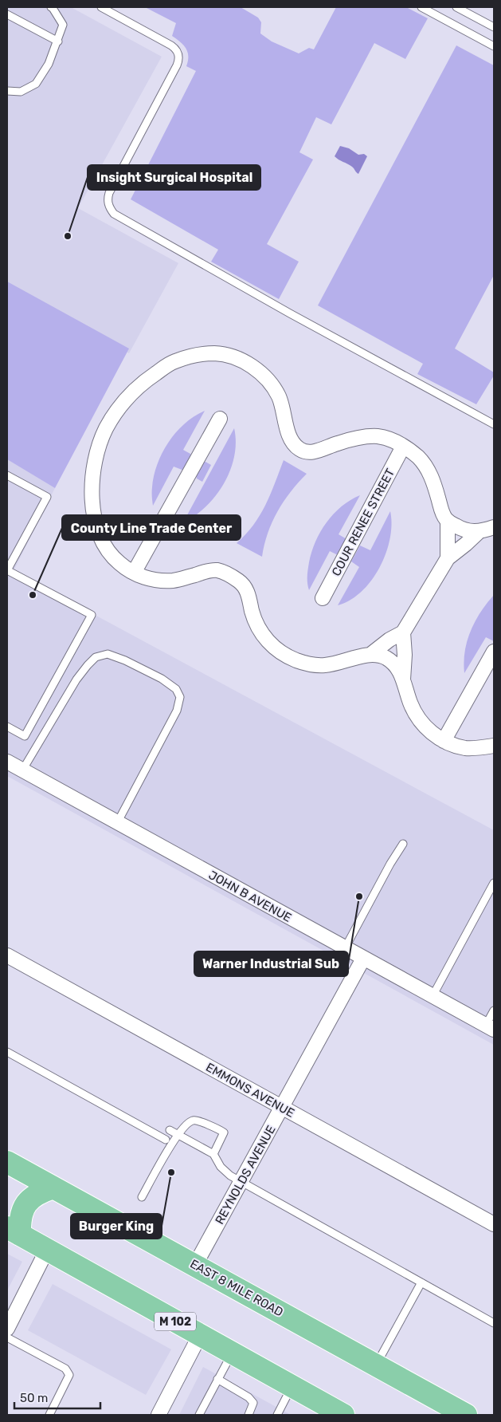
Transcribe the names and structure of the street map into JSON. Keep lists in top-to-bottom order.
{
  "streets": {
    "highway": ["EAST 8 MILE ROAD", "M 102"],
    "street": [
      "COUR RENEE STREET",
      "JOHN B AVENUE",
      "EMMONS AVENUE",
      "REYNOLDS AVENUE"
    ]
  },
  "crossings": [
    ["JOHN B AVENUE", "REYNOLDS AVENUE"],
    ["EMMONS AVENUE", "REYNOLDS AVENUE"],
    ["REYNOLDS AVENUE", "EAST 8 MILE ROAD"]
  ],
  "places": [
    "Insight Surgical Hospital",
    "County Line Trade Center",
    "Warner Industrial Sub",
    "Burger King"
  ],
  "scale_bar": "50 m"
}
